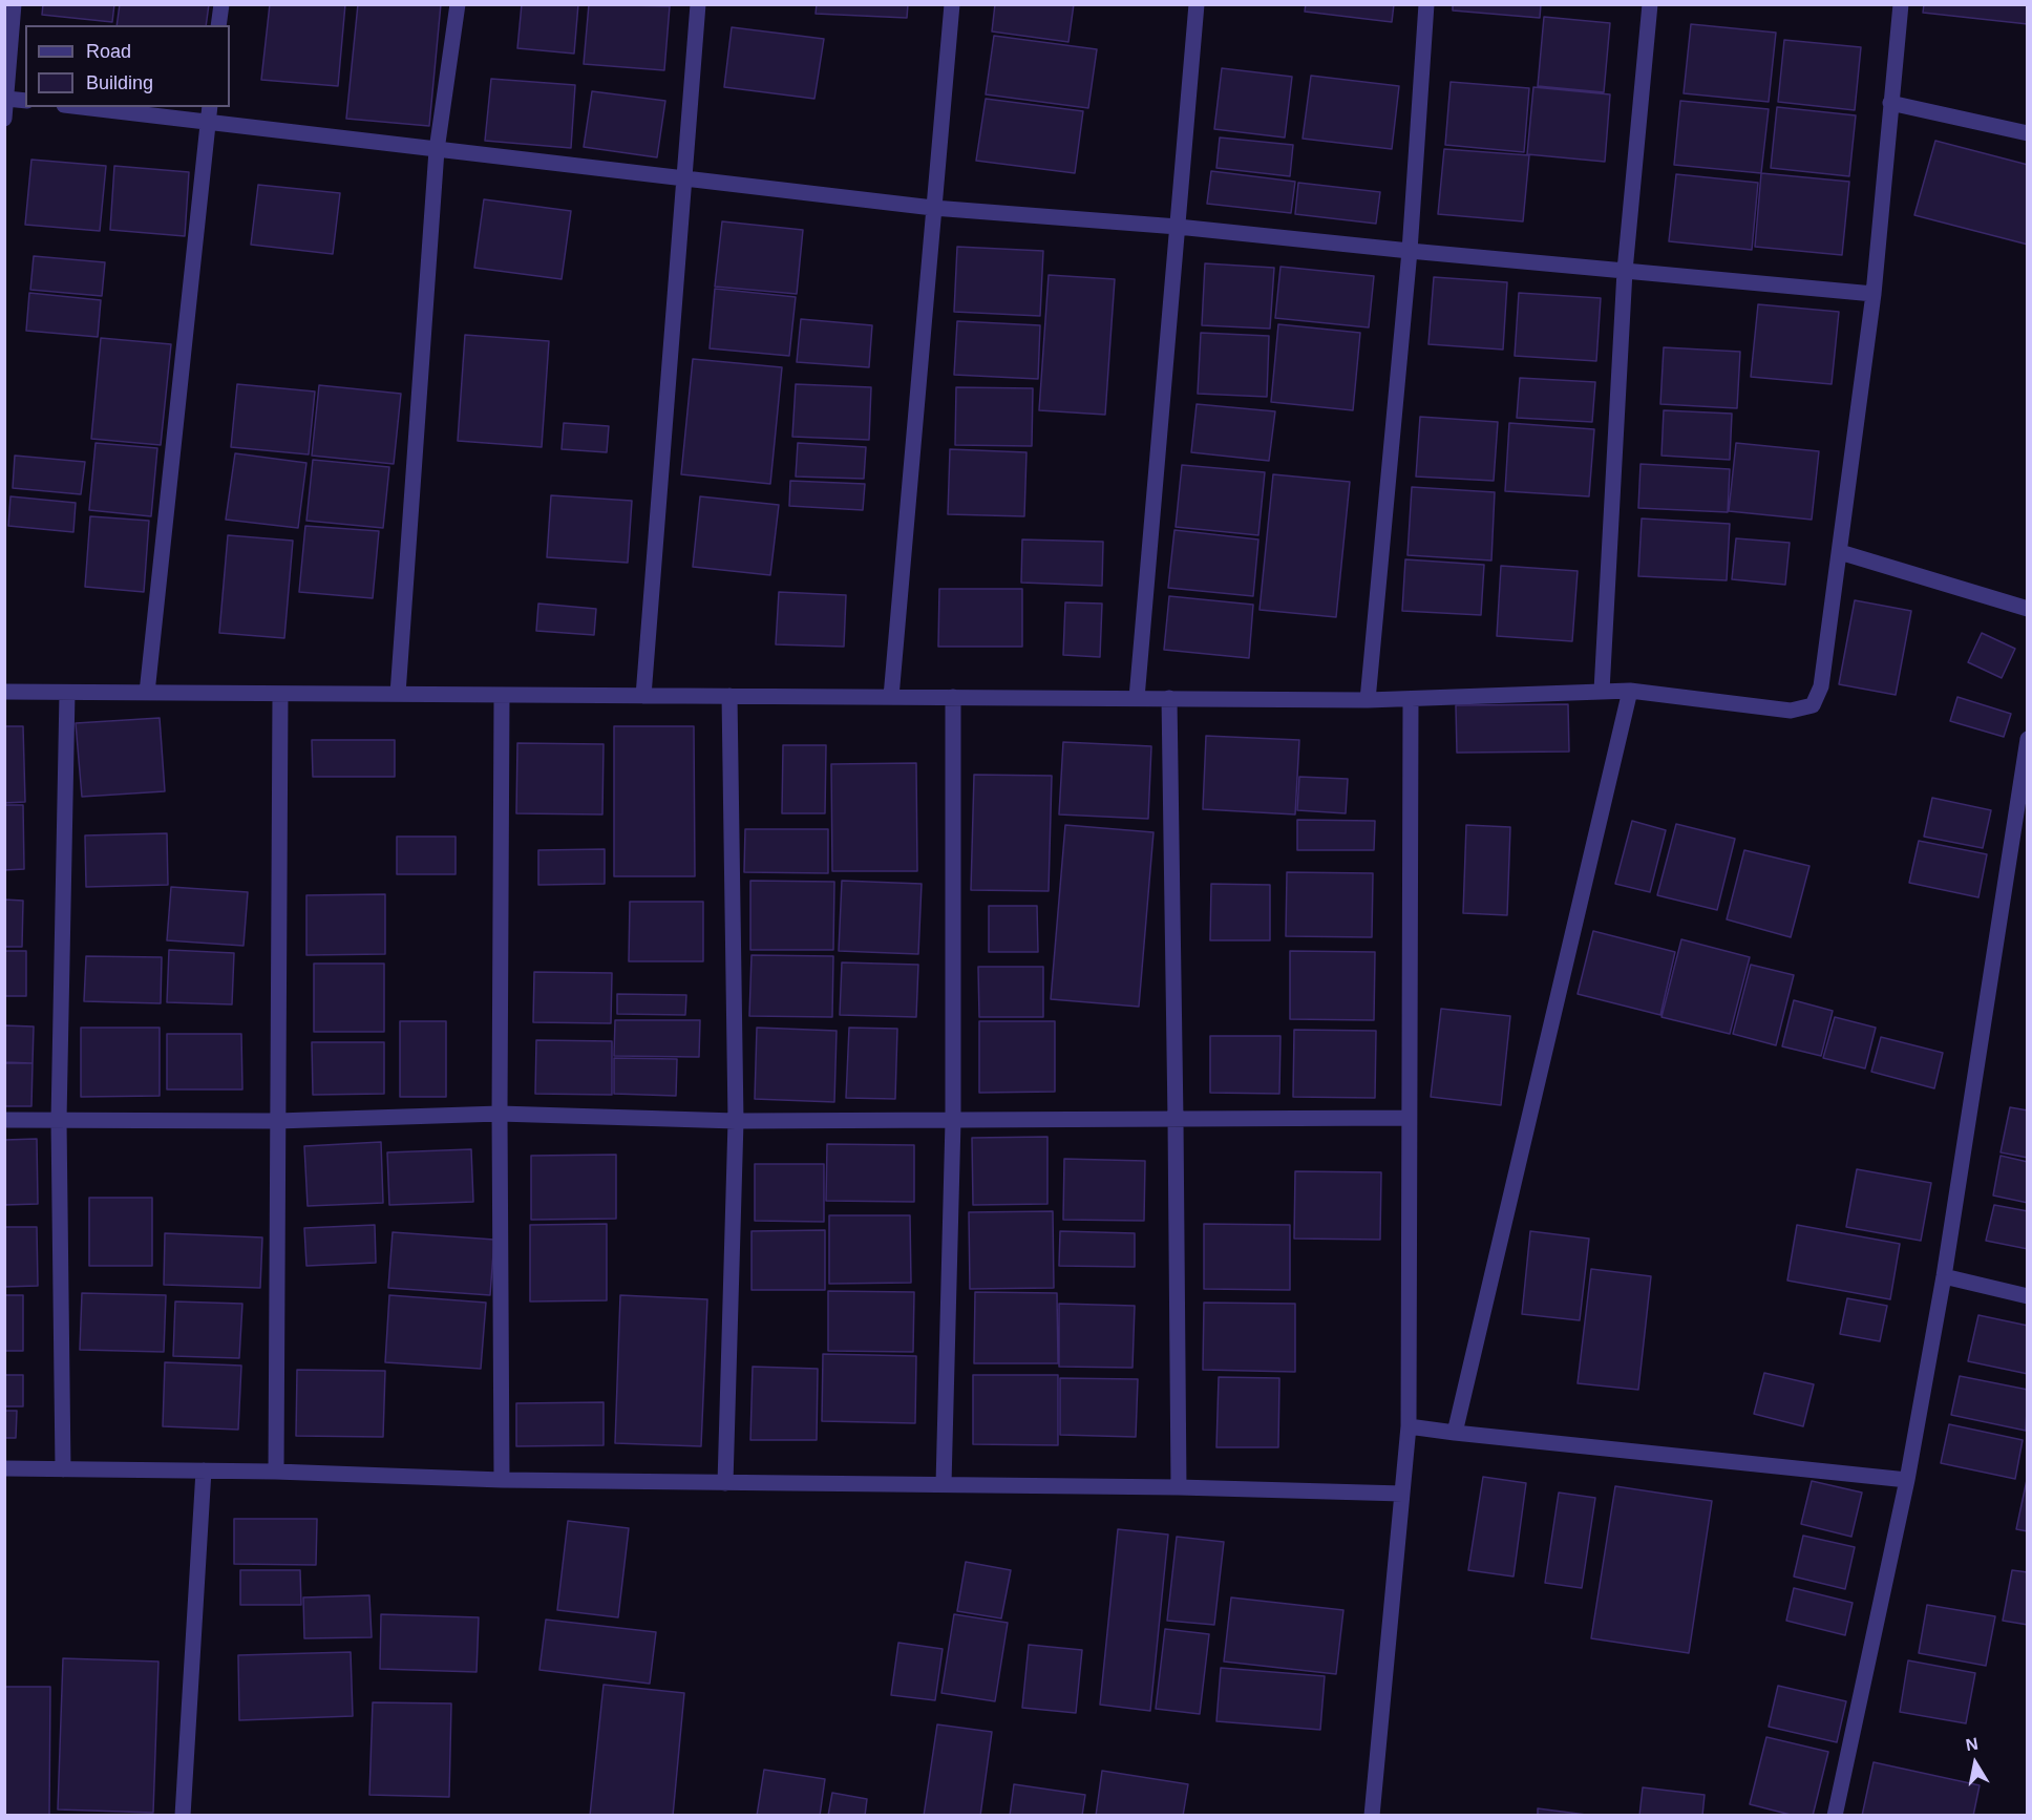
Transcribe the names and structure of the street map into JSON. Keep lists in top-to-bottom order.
{
  "legend": ["Road", "Building"],
  "north": "top"
}
